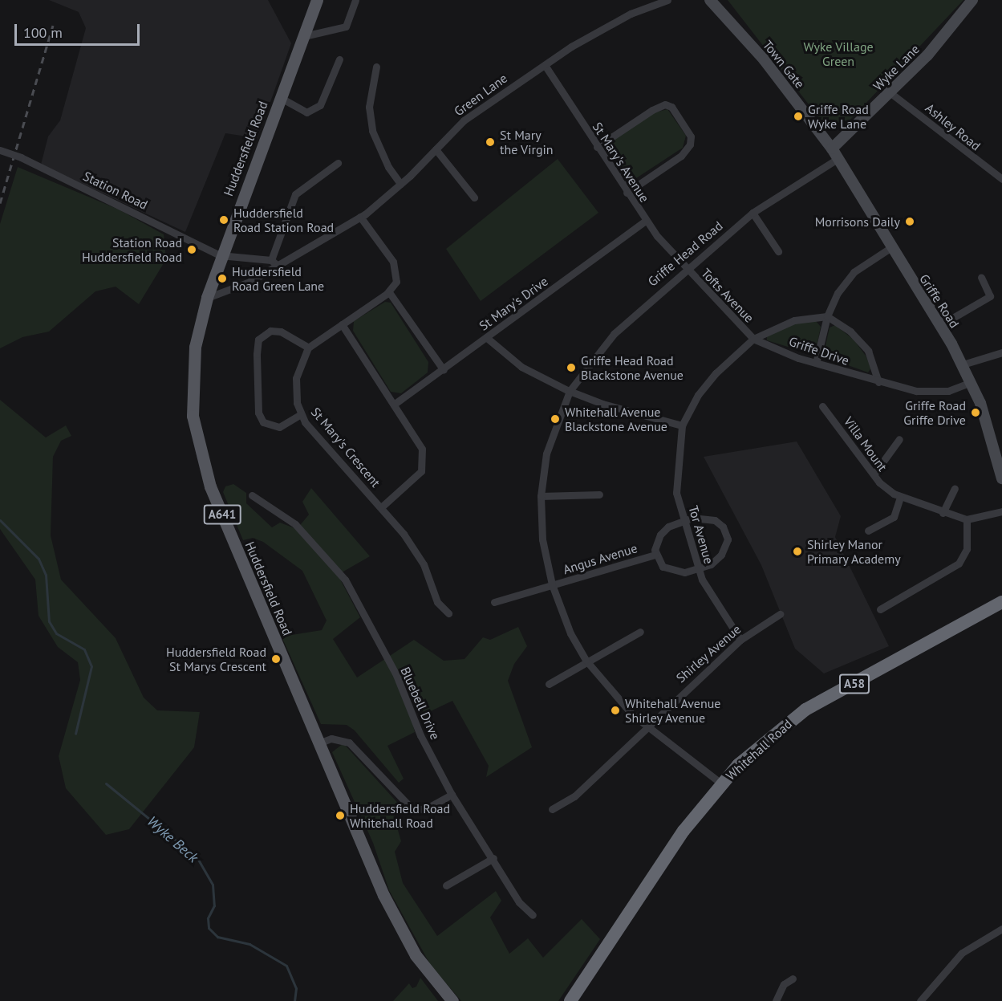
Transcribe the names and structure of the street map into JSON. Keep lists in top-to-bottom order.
{
  "streets": {
    "highway": ["A58", "Whitehall Road"],
    "main road": ["Huddersfield Road", "A641"],
    "street": [
      "Town Gate",
      "Wyke Lane",
      "Green Lane",
      "Ashley Road",
      "St Mary's Avenue",
      "Station Road",
      "Griffe Head Road",
      "Tofts Avenue",
      "Griffe Road",
      "St Mary's Drive",
      "Griffe Drive",
      "Villa Mount",
      "St Mary's Crescent",
      "Tor Avenue",
      "Angus Avenue",
      "Shirley Avenue",
      "Bluebell Drive"
    ]
  },
  "crossings": [
    ["Town Gate", "Wyke Lane"],
    ["Town Gate", "Griffe Head Road"],
    ["Town Gate", "Griffe Road"],
    ["Wyke Lane", "Ashley Road"],
    ["Wyke Lane", "Griffe Head Road"],
    ["Wyke Lane", "Griffe Road"],
    ["Green Lane", "Huddersfield Road"],
    ["Green Lane", "St Mary's Avenue"],
    ["Huddersfield Road", "Station Road"],
    ["St Mary's Avenue", "Griffe Head Road"],
    ["St Mary's Avenue", "Tofts Avenue"],
    ["St Mary's Avenue", "St Mary's Drive"],
    ["Griffe Head Road", "Tofts Avenue"],
    ["Griffe Head Road", "Griffe Road"],
    ["Griffe Head Road", "Angus Avenue"],
    ["Griffe Head Road", "Shirley Avenue"],
    ["Griffe Head Road", "Whitehall Road"],
    ["Tofts Avenue", "Griffe Drive"],
    ["Griffe Road", "Griffe Drive"],
    ["Griffe Drive", "Tor Avenue"],
    ["Tor Avenue", "Shirley Avenue"]
  ],
  "water": ["Wyke Beck"],
  "parks": ["Wyke Village Green"],
  "places": [
    "Griffe Road Wyke Lane",
    "St Mary the Virgin",
    "Huddersfield Road Station Road",
    "Morrisons Daily",
    "Station Road Huddersfield Road",
    "Huddersfield Road Green Lane",
    "Griffe Head Road Blackstone Avenue",
    "Griffe Road Griffe Drive",
    "Whitehall Avenue Blackstone Avenue",
    "Shirley Manor Primary Academy",
    "Huddersfield Road St Marys Crescent",
    "Whitehall Avenue Shirley Avenue",
    "Huddersfield Road Whitehall Road"
  ],
  "scale_bar": "100 m"
}
